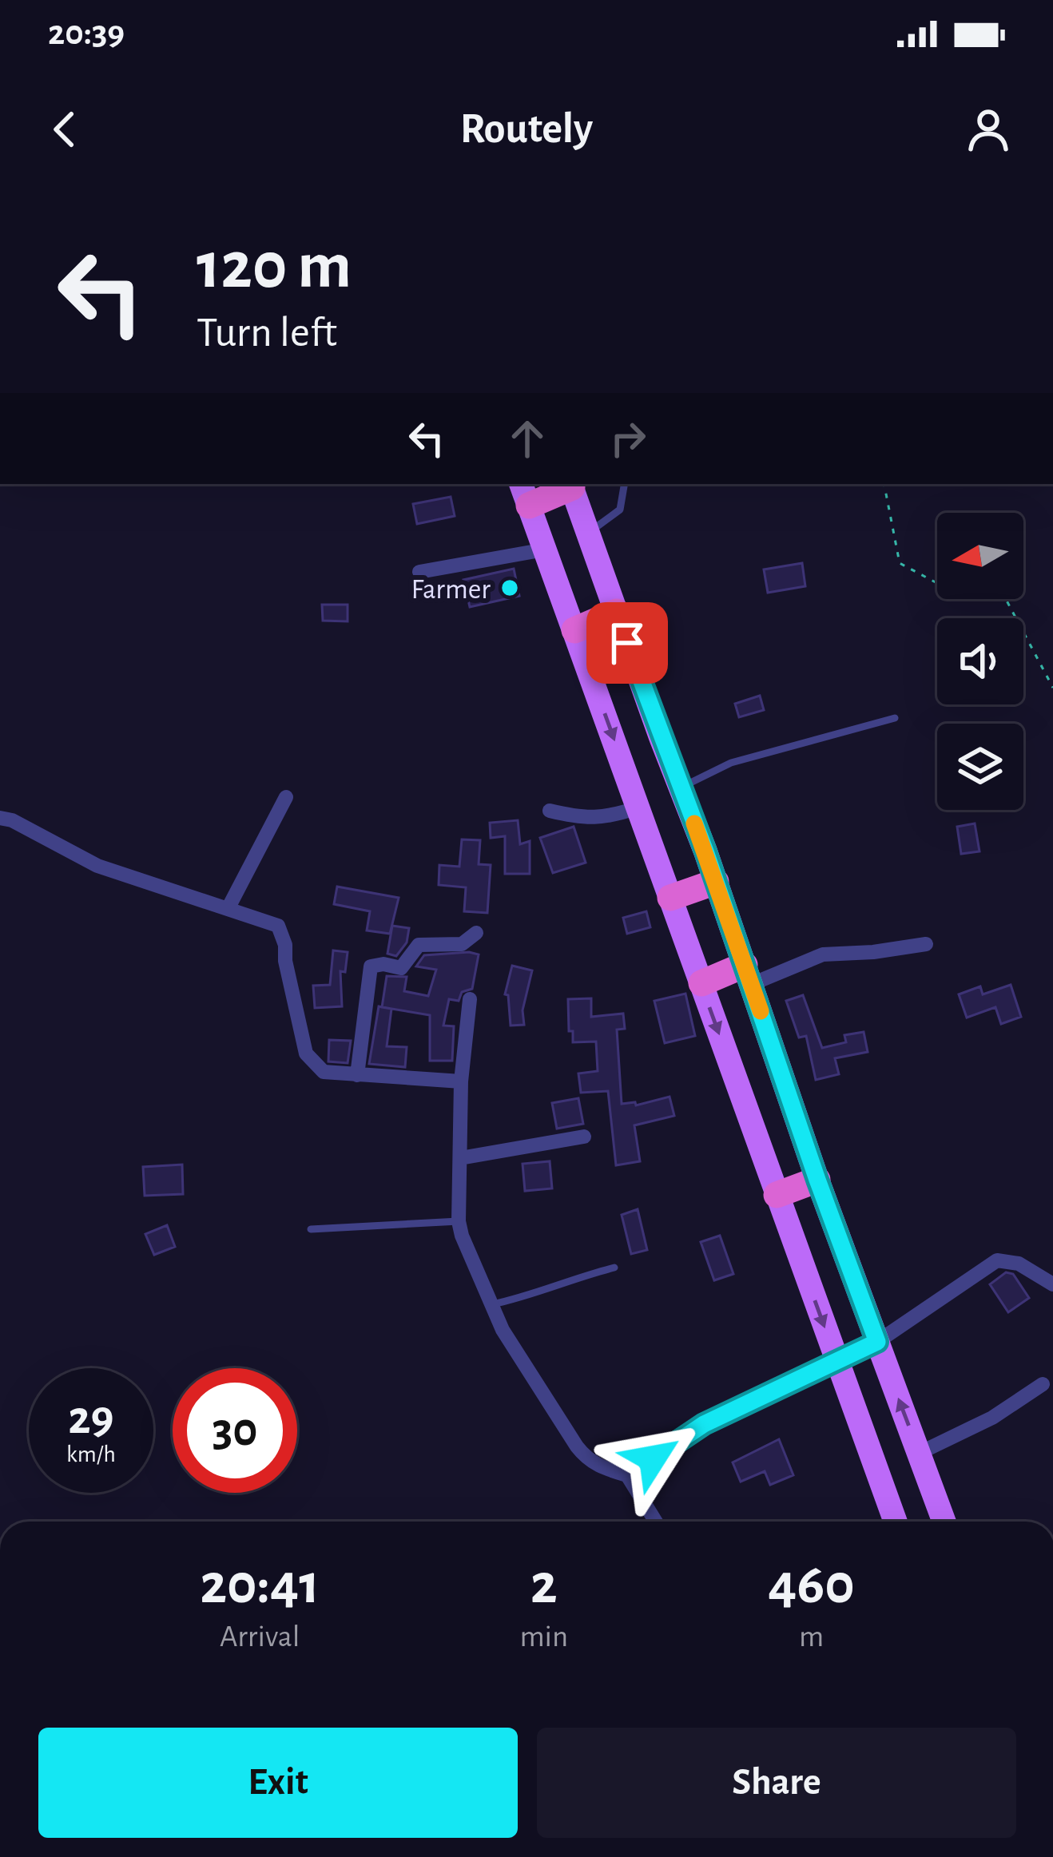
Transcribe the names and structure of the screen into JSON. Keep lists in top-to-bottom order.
{
  "places": ["Farmer"],
  "north": "left",
  "page": {
    "status": "20:39",
    "header": "Routely",
    "turn": ["120 m", "Turn left"],
    "speed": "29 km/h",
    "limit": "30",
    "eta": [
      "20:41",
      "Arrival",
      "2",
      "min",
      "460",
      "m"
    ],
    "buttons": ["Exit", "Share"]
  }
}
